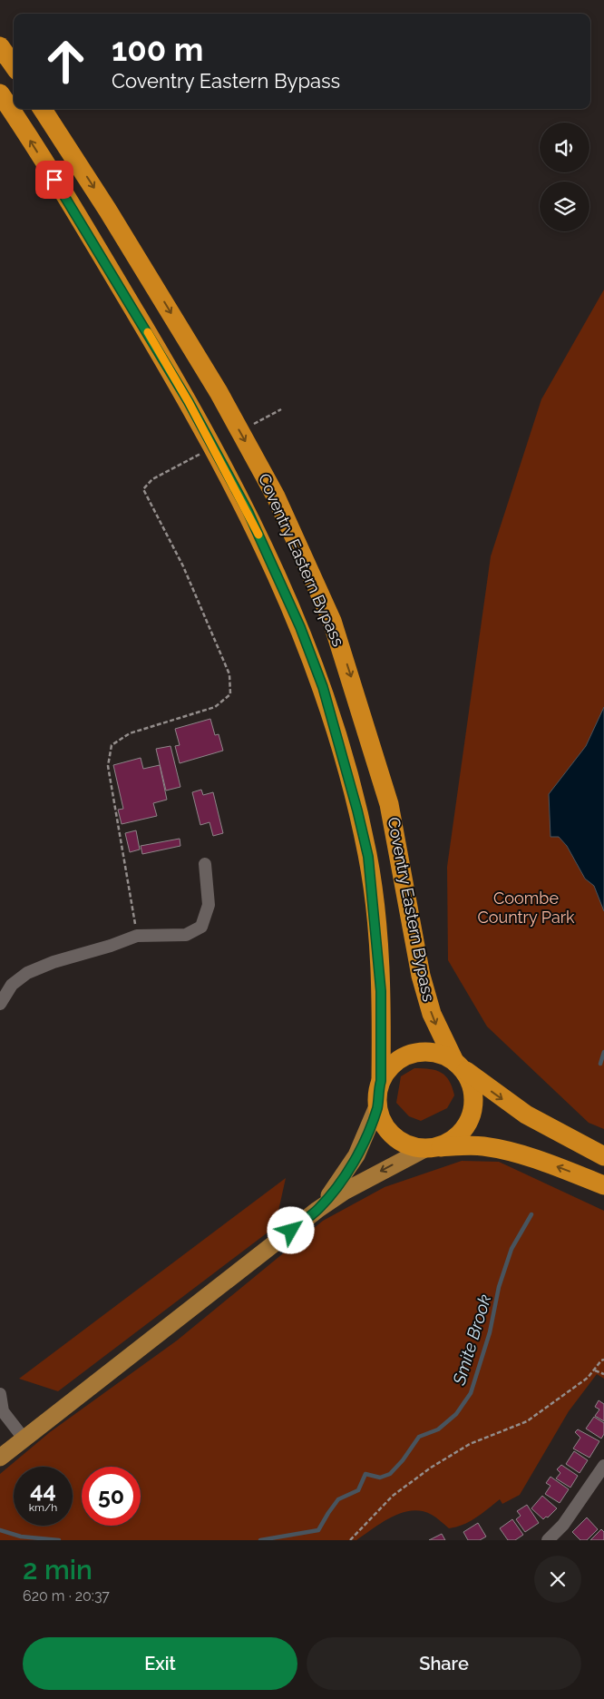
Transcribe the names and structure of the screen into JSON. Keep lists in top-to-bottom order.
{
  "streets": {
    "highway": ["Coventry Eastern Bypass"]
  },
  "water": ["Smite Brook"],
  "parks": ["Coombe Country Park"],
  "page": {
    "turn": ["100 m", "Coventry Eastern Bypass"],
    "speed": "44 km/h",
    "limit": "50",
    "heading": ["2 min", "620 m · 20:37"],
    "buttons": ["Exit", "Share"]
  }
}
